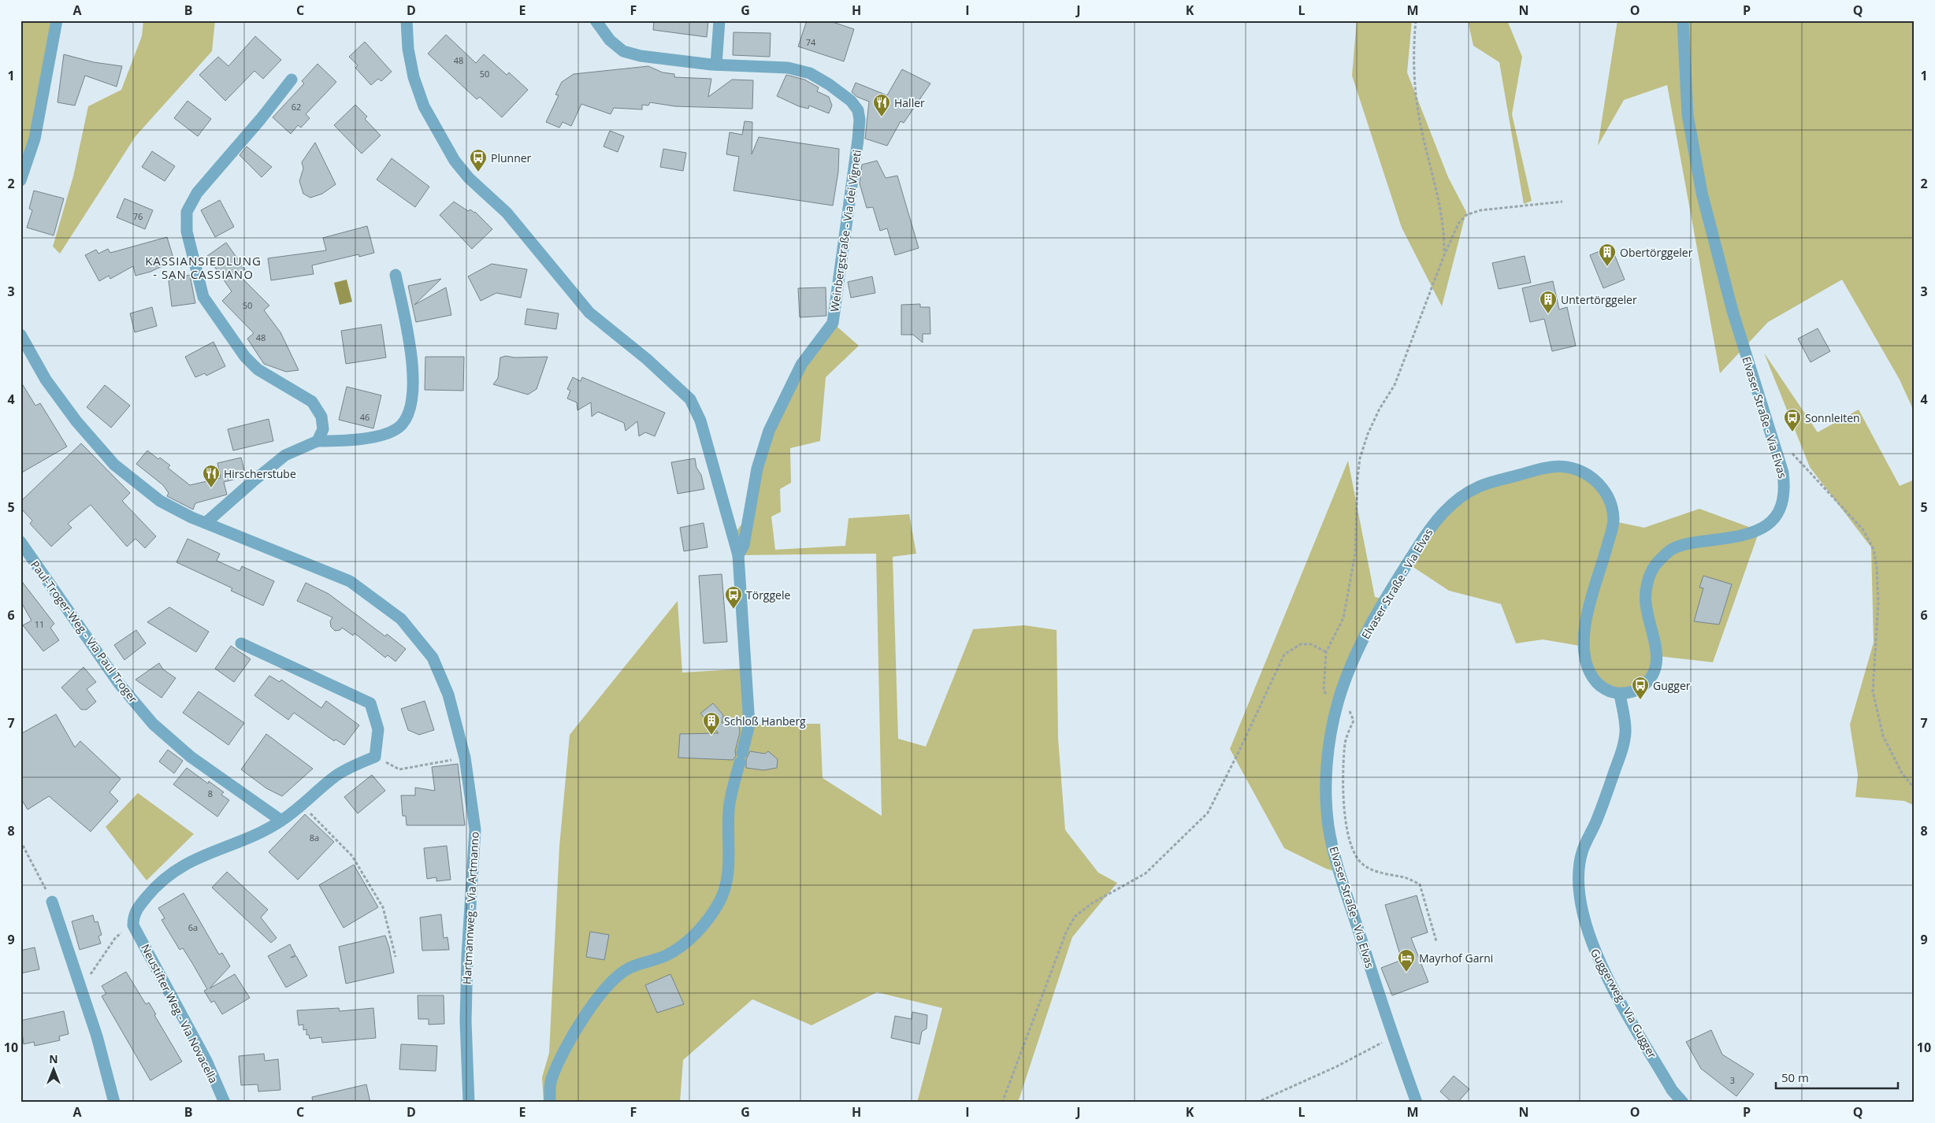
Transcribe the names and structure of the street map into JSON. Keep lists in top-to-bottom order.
{
  "streets": {
    "street": [
      "Weinbergstraße - Via dei Vigneti",
      "Elvaser Straße - Via Elvas",
      "Paul-Troger-Weg - Via Paul Troger",
      "Hartmannweg - Via Artmanno",
      "Guggerweg - Via Gugger",
      "Neustifter Weg - Via Novacella"
    ]
  },
  "crossings": [
    ["Elvaser Straße - Via Elvas", "Guggerweg - Via Gugger"]
  ],
  "districts": ["KASSIANSIEDLUNG - SAN CASSIANO"],
  "places": {
    "restaurant": ["Haller", "Hirscherstube"],
    "bus stop": [
      "Plunner",
      "Sonnleiten",
      "Törggele",
      "Gugger"
    ],
    "building": ["Obertörggeler", "Untertörggeler", "Schloß Hanberg"],
    "hotel": ["Mayrhof Garni"]
  },
  "house_numbers": [
    "74",
    "48",
    "50",
    "62",
    "76",
    "50",
    "48",
    "46",
    "11",
    "8",
    "8a",
    "6a",
    "3"
  ],
  "scale_bar": "50 m",
  "north": "top",
  "grid": {
    "columns": [
      "A",
      "B",
      "C",
      "D",
      "E",
      "F",
      "G",
      "H",
      "I",
      "J",
      "K",
      "L",
      "M",
      "N",
      "O",
      "P",
      "Q"
    ],
    "rows": [
      "1",
      "2",
      "3",
      "4",
      "5",
      "6",
      "7",
      "8",
      "9",
      "10"
    ]
  }
}
